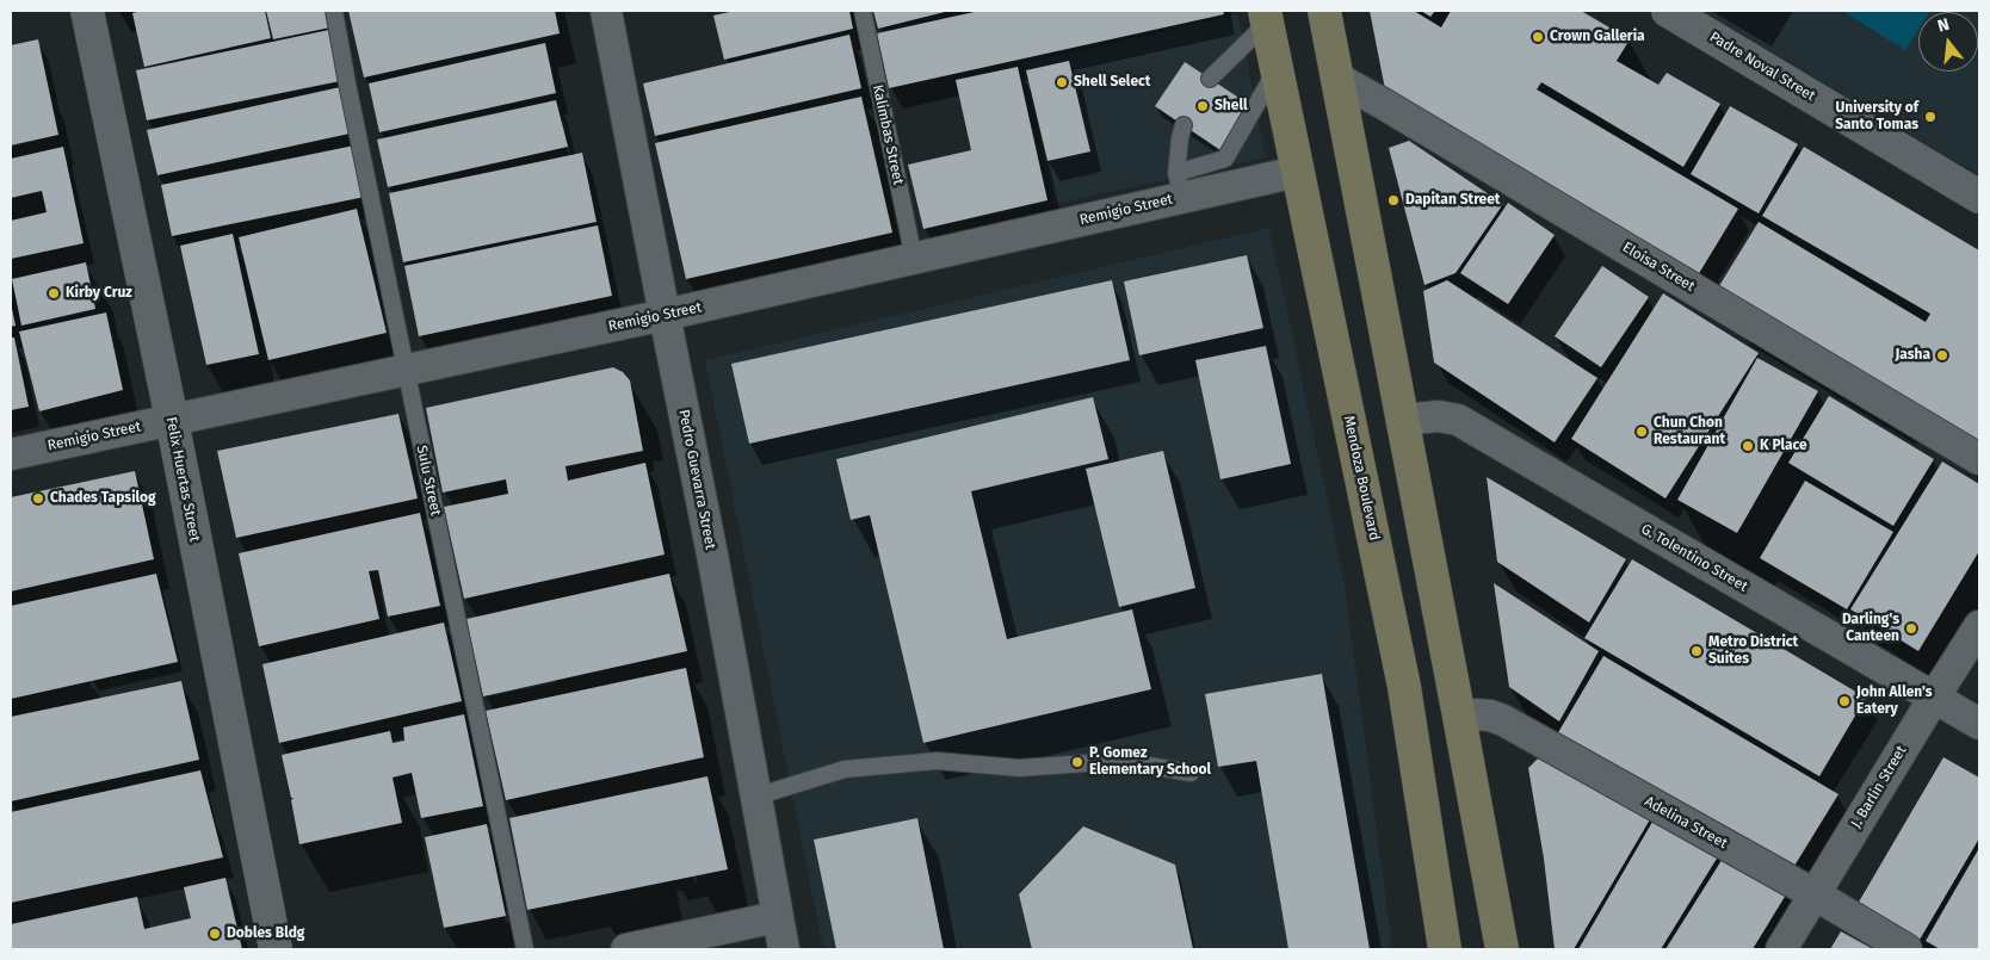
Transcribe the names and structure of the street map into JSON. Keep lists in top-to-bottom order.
{
  "streets": {
    "main road": ["Mendoza Boulevard"],
    "street": [
      "Padre Noval Street",
      "Remigio Street",
      "Eloisa Street",
      "Felix Huertas Street",
      "Pedro Guevarra Street",
      "G. Tolentino Street",
      "J. Barlin Street",
      "Adelina Street"
    ],
    "lane": ["Kalimbas Street", "Sulu Street"]
  },
  "crossings": [
    ["Kalimbas Street", "Remigio Street"],
    ["Remigio Street", "Mendoza Boulevard"],
    ["Remigio Street", "Felix Huertas Street"],
    ["Remigio Street", "Pedro Guevarra Street"],
    ["Remigio Street", "Sulu Street"],
    ["G. Tolentino Street", "J. Barlin Street"],
    ["J. Barlin Street", "Adelina Street"]
  ],
  "places": [
    "Crown Galleria",
    "Shell Select",
    "Shell",
    "University of Santo Tomas",
    "Dapitan Street",
    "Kirby Cruz",
    "Jasha",
    "Chun Chon Restaurant",
    "K Place",
    "Chades Tapsilog",
    "Darling's Canteen",
    "Metro District Suites",
    "John Allen's Eatery",
    "P. Gomez Elementary School",
    "Dobles Bldg"
  ],
  "north": "top"
}
